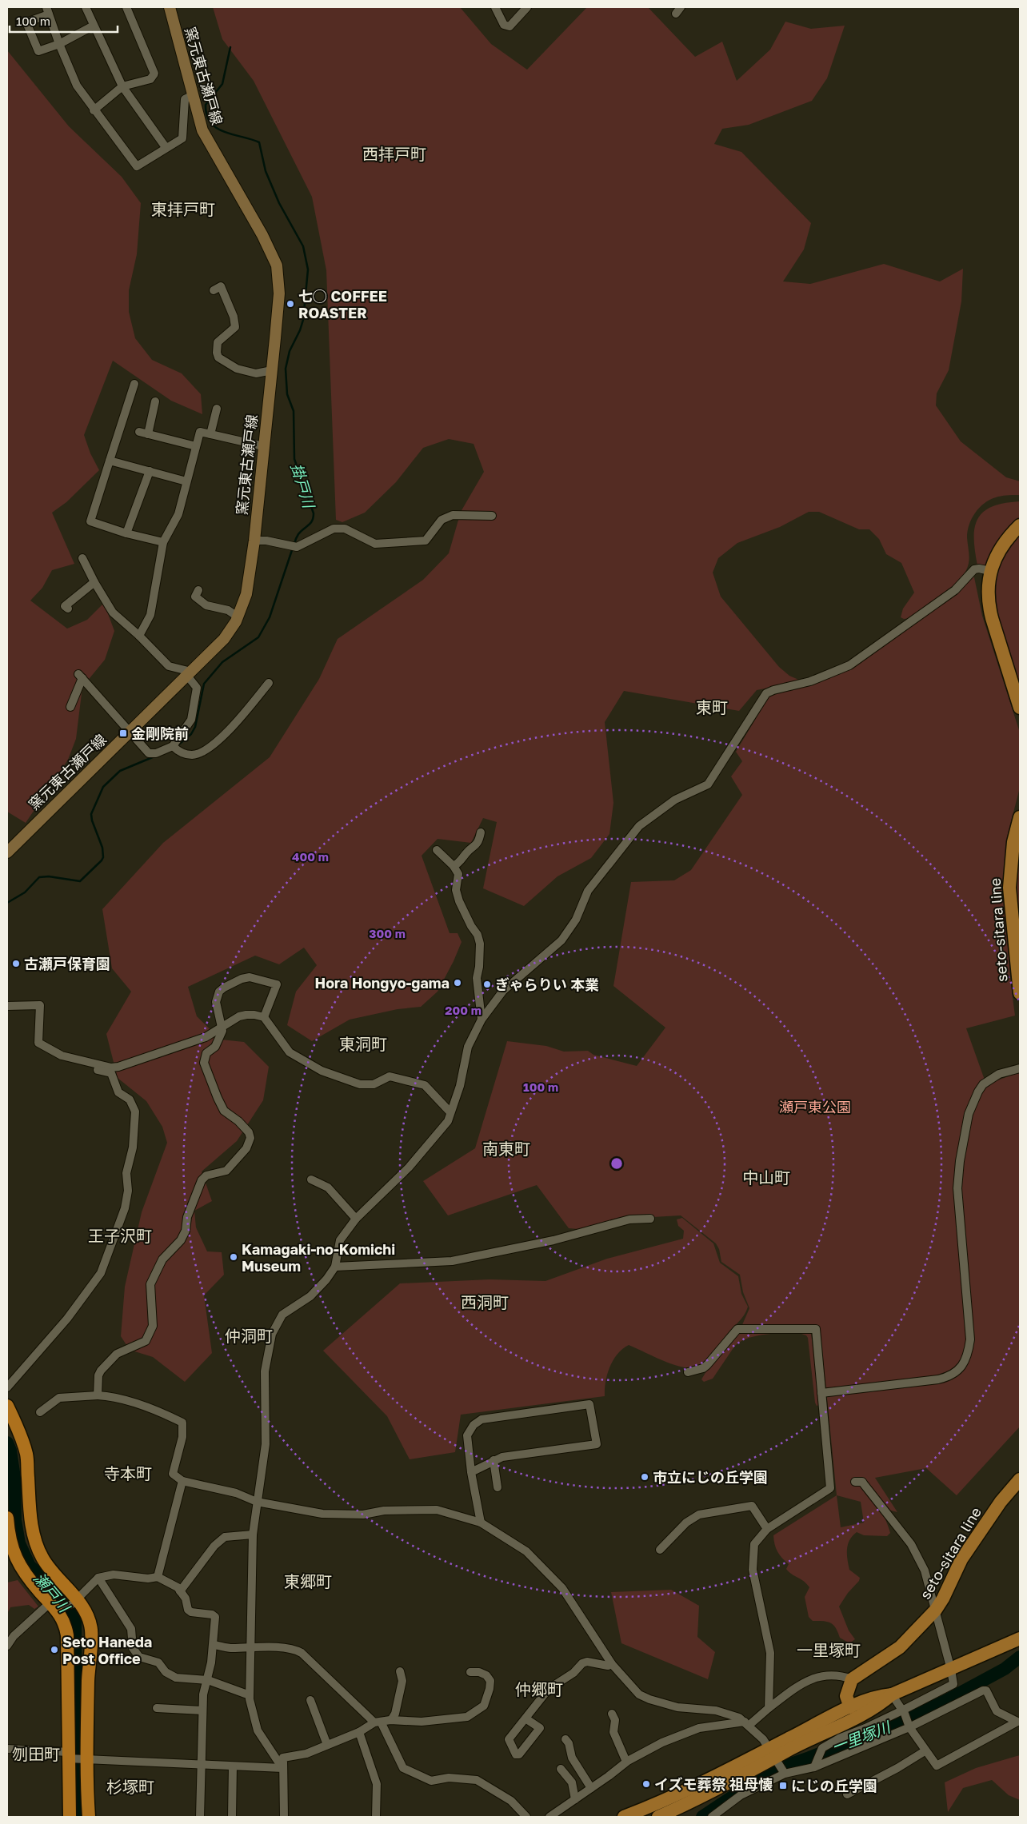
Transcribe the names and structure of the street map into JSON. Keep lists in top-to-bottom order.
{
  "streets": {
    "main road": ["窯元東古瀬戸線", "seto-sitara line"]
  },
  "districts": [
    "西拝戸町",
    "東拝戸町",
    "東町",
    "東洞町",
    "南東町",
    "中山町",
    "王子沢町",
    "西洞町",
    "仲洞町",
    "寺本町",
    "東郷町",
    "一里塚町",
    "仲郷町",
    "刎田町",
    "杉塚町"
  ],
  "water": ["掛戸川", "瀬戸川", "一里塚川"],
  "parks": ["瀬戸東公園"],
  "places": {
    "other": [
      "七◯ COFFEE ROASTER",
      "古瀬戸保育園",
      "Hora Hongyo-gama",
      "ぎゃらりい 本業",
      "Kamagaki-no-Komichi Museum",
      "市立にじの丘学園",
      "Seto Haneda Post Office",
      "イズモ葬祭 祖母懐"
    ],
    "transit": ["金剛院前", "にじの丘学園"]
  },
  "scale_bar": "100 m",
  "rings": [
    "400 m",
    "300 m",
    "200 m",
    "100 m"
  ]
}
